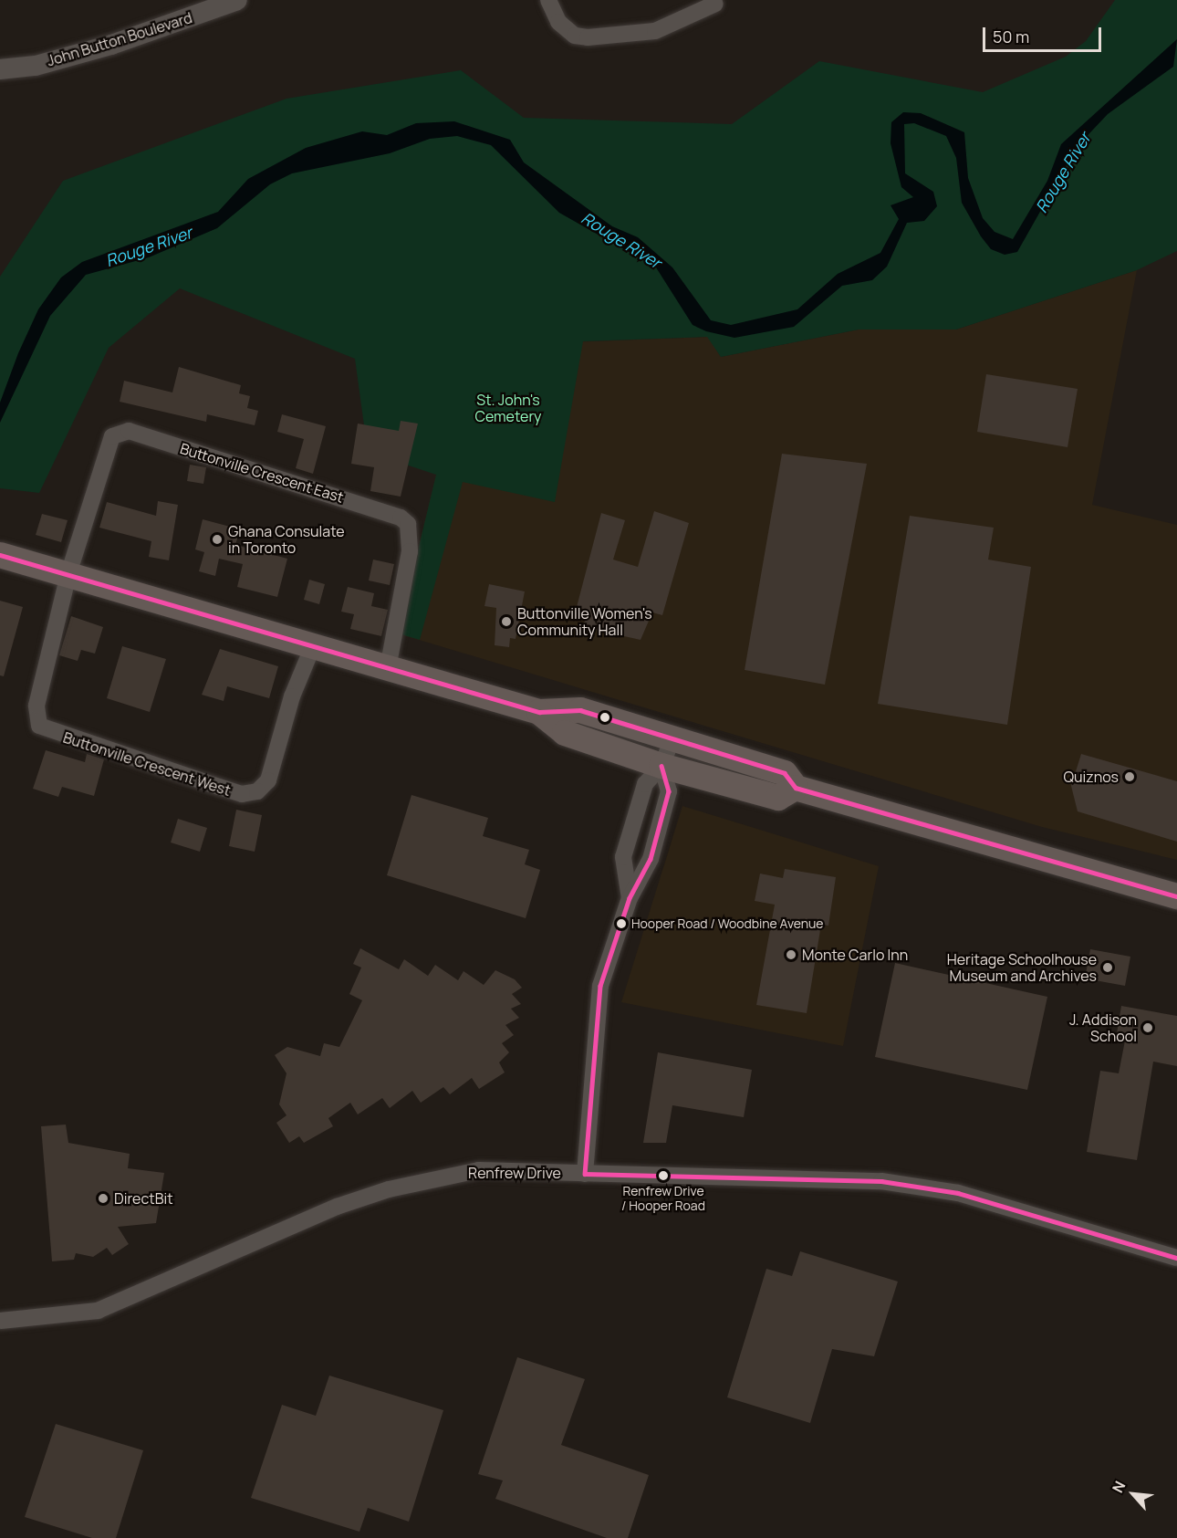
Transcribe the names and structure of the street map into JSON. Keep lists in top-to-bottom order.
{
  "streets": {
    "street": [
      "John Button Boulevard",
      "Buttonville Crescent East",
      "Buttonville Crescent West",
      "Renfrew Drive"
    ]
  },
  "crossings": [
    ["Buttonville Crescent East", "Buttonville Crescent West"]
  ],
  "water": ["Rouge River"],
  "parks": ["St. John's Cemetery"],
  "places": [
    "Ghana Consulate in Toronto",
    "Buttonville Women's Community Hall",
    "Quiznos",
    "Hooper Road / Woodbine Avenue",
    "Monte Carlo Inn",
    "Heritage Schoolhouse Museum and Archives",
    "J. Addison School",
    "Renfrew Drive / Hooper Road",
    "DirectBit"
  ],
  "scale_bar": "50 m",
  "north": "top left"
}
